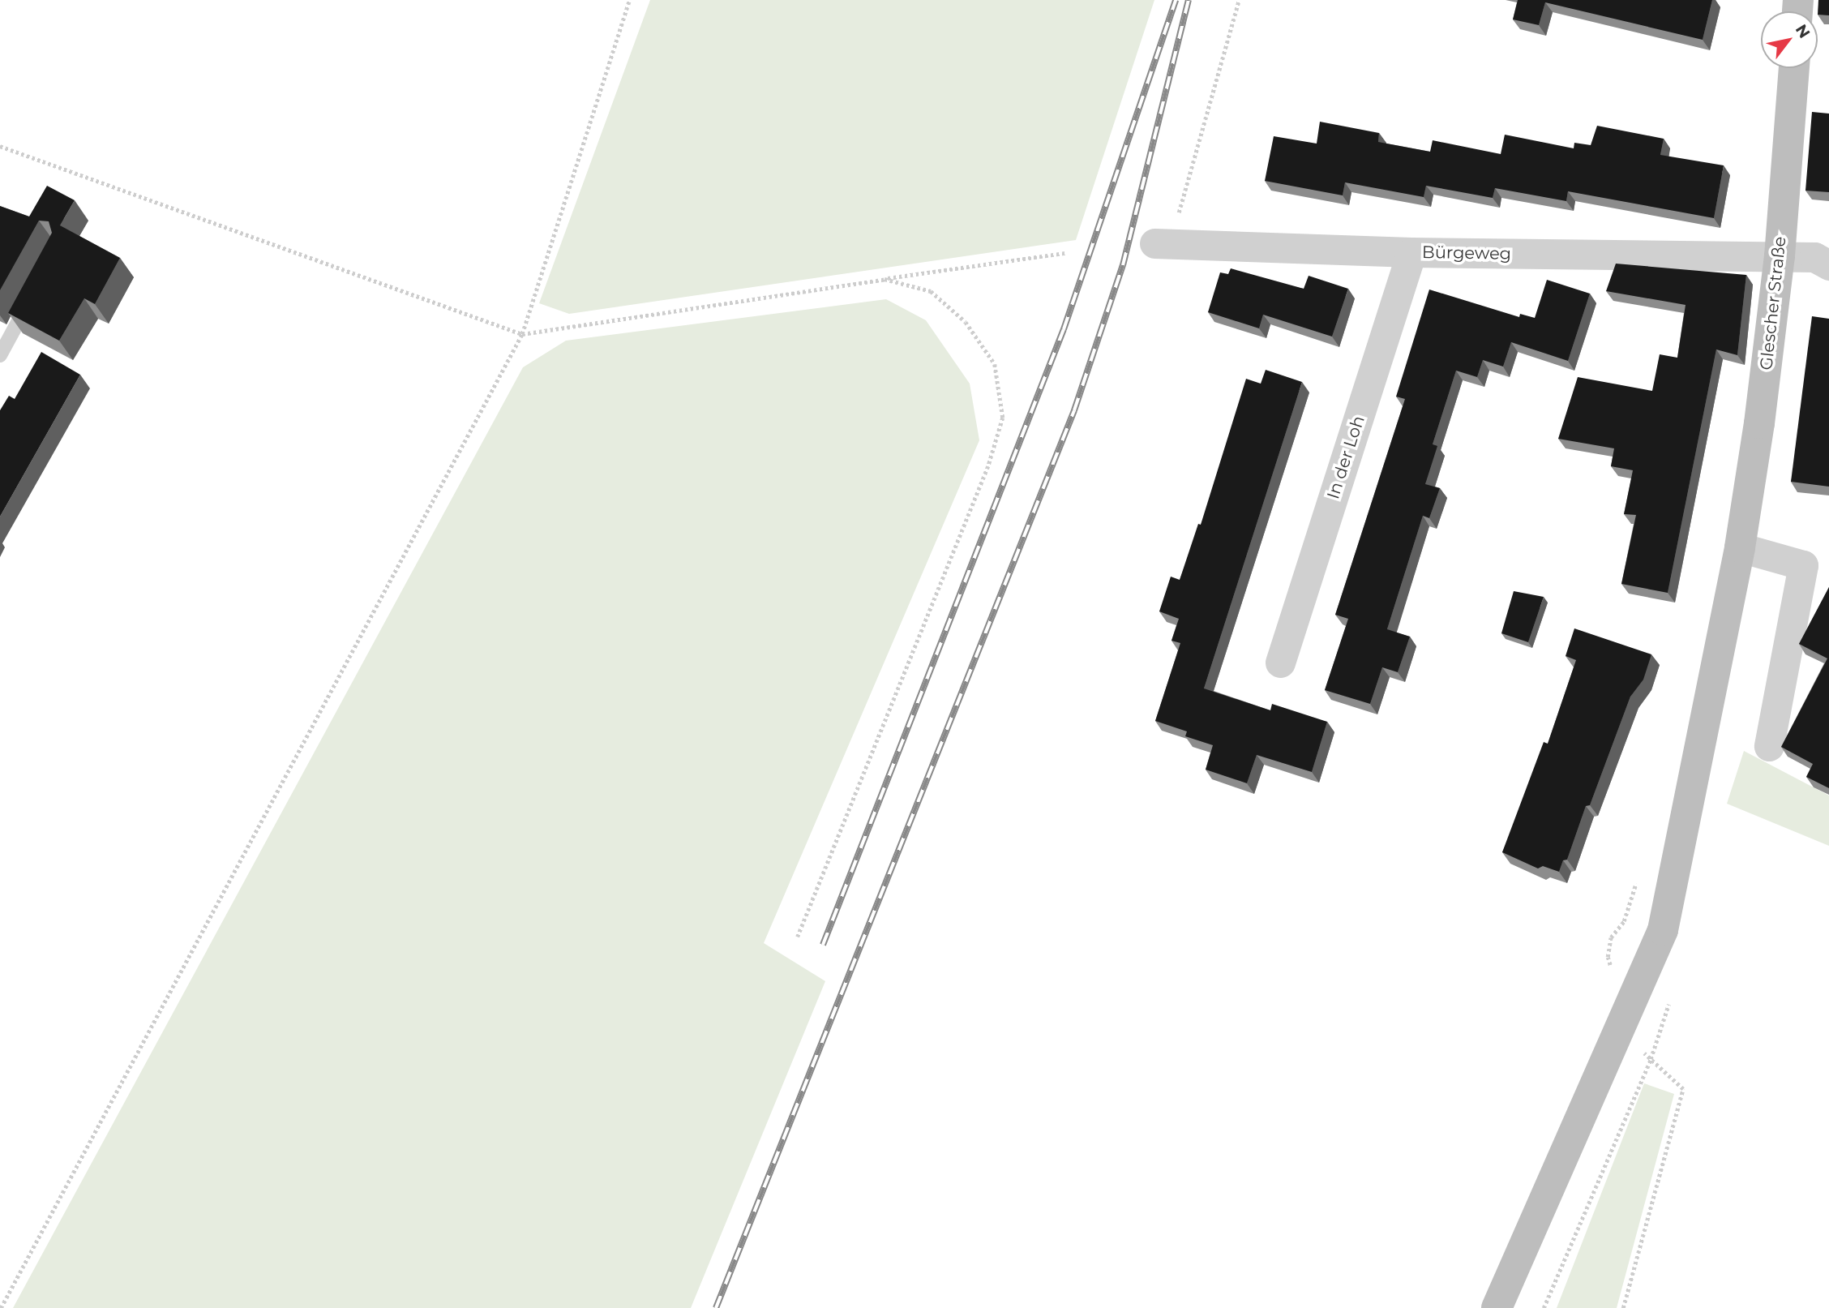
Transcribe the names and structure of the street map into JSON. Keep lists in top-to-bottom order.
{
  "streets": {
    "street": ["Bürgeweg", "Glescher Straße", "In der Loh"]
  },
  "crossings": [
    ["Bürgeweg", "Glescher Straße"],
    ["Bürgeweg", "In der Loh"]
  ],
  "north": "top right"
}
